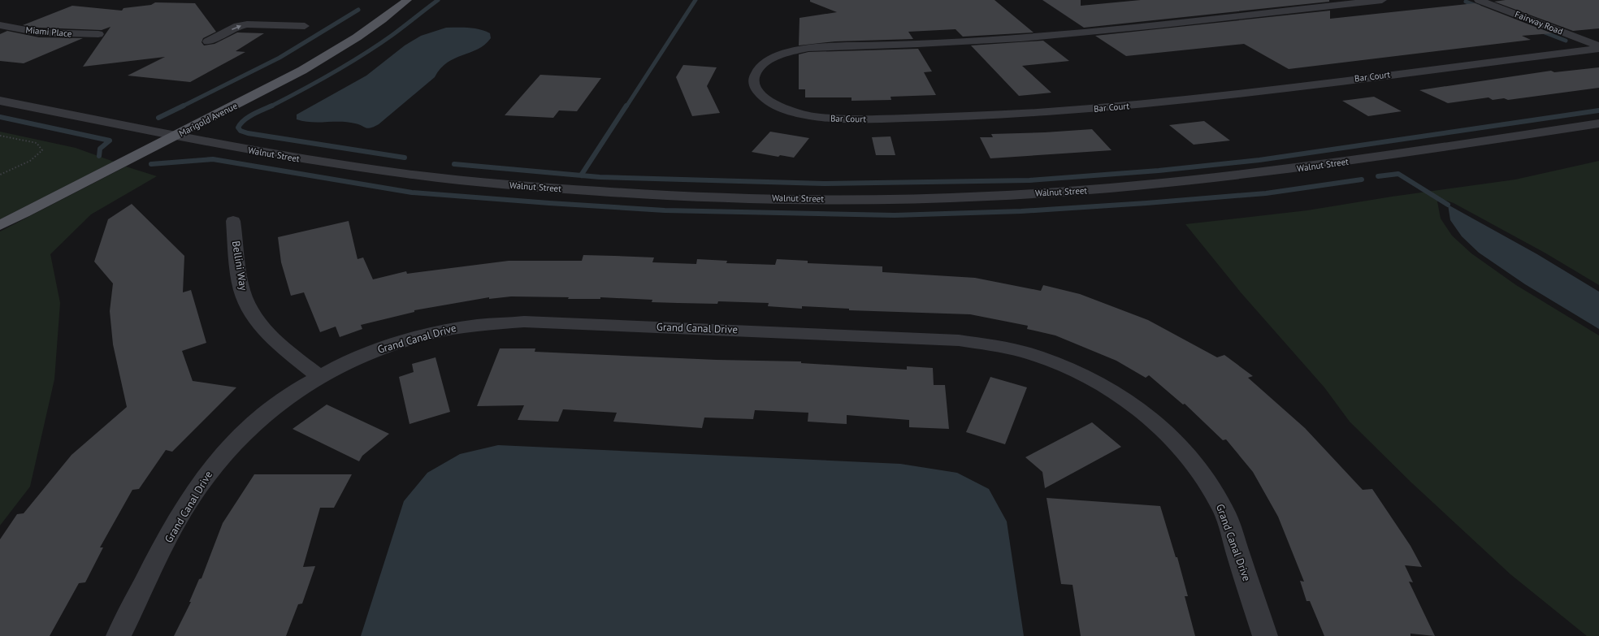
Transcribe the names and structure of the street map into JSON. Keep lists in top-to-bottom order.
{
  "streets": {
    "main road": ["Marigold Avenue"],
    "street": [
      "Fairway Road",
      "Miami Place",
      "Bar Court",
      "Walnut Street",
      "Bellini Way",
      "Grand Canal Drive"
    ]
  },
  "crossings": [
    ["Fairway Road", "Bar Court"],
    ["Marigold Avenue", "Walnut Street"],
    ["Bellini Way", "Grand Canal Drive"]
  ]
}
